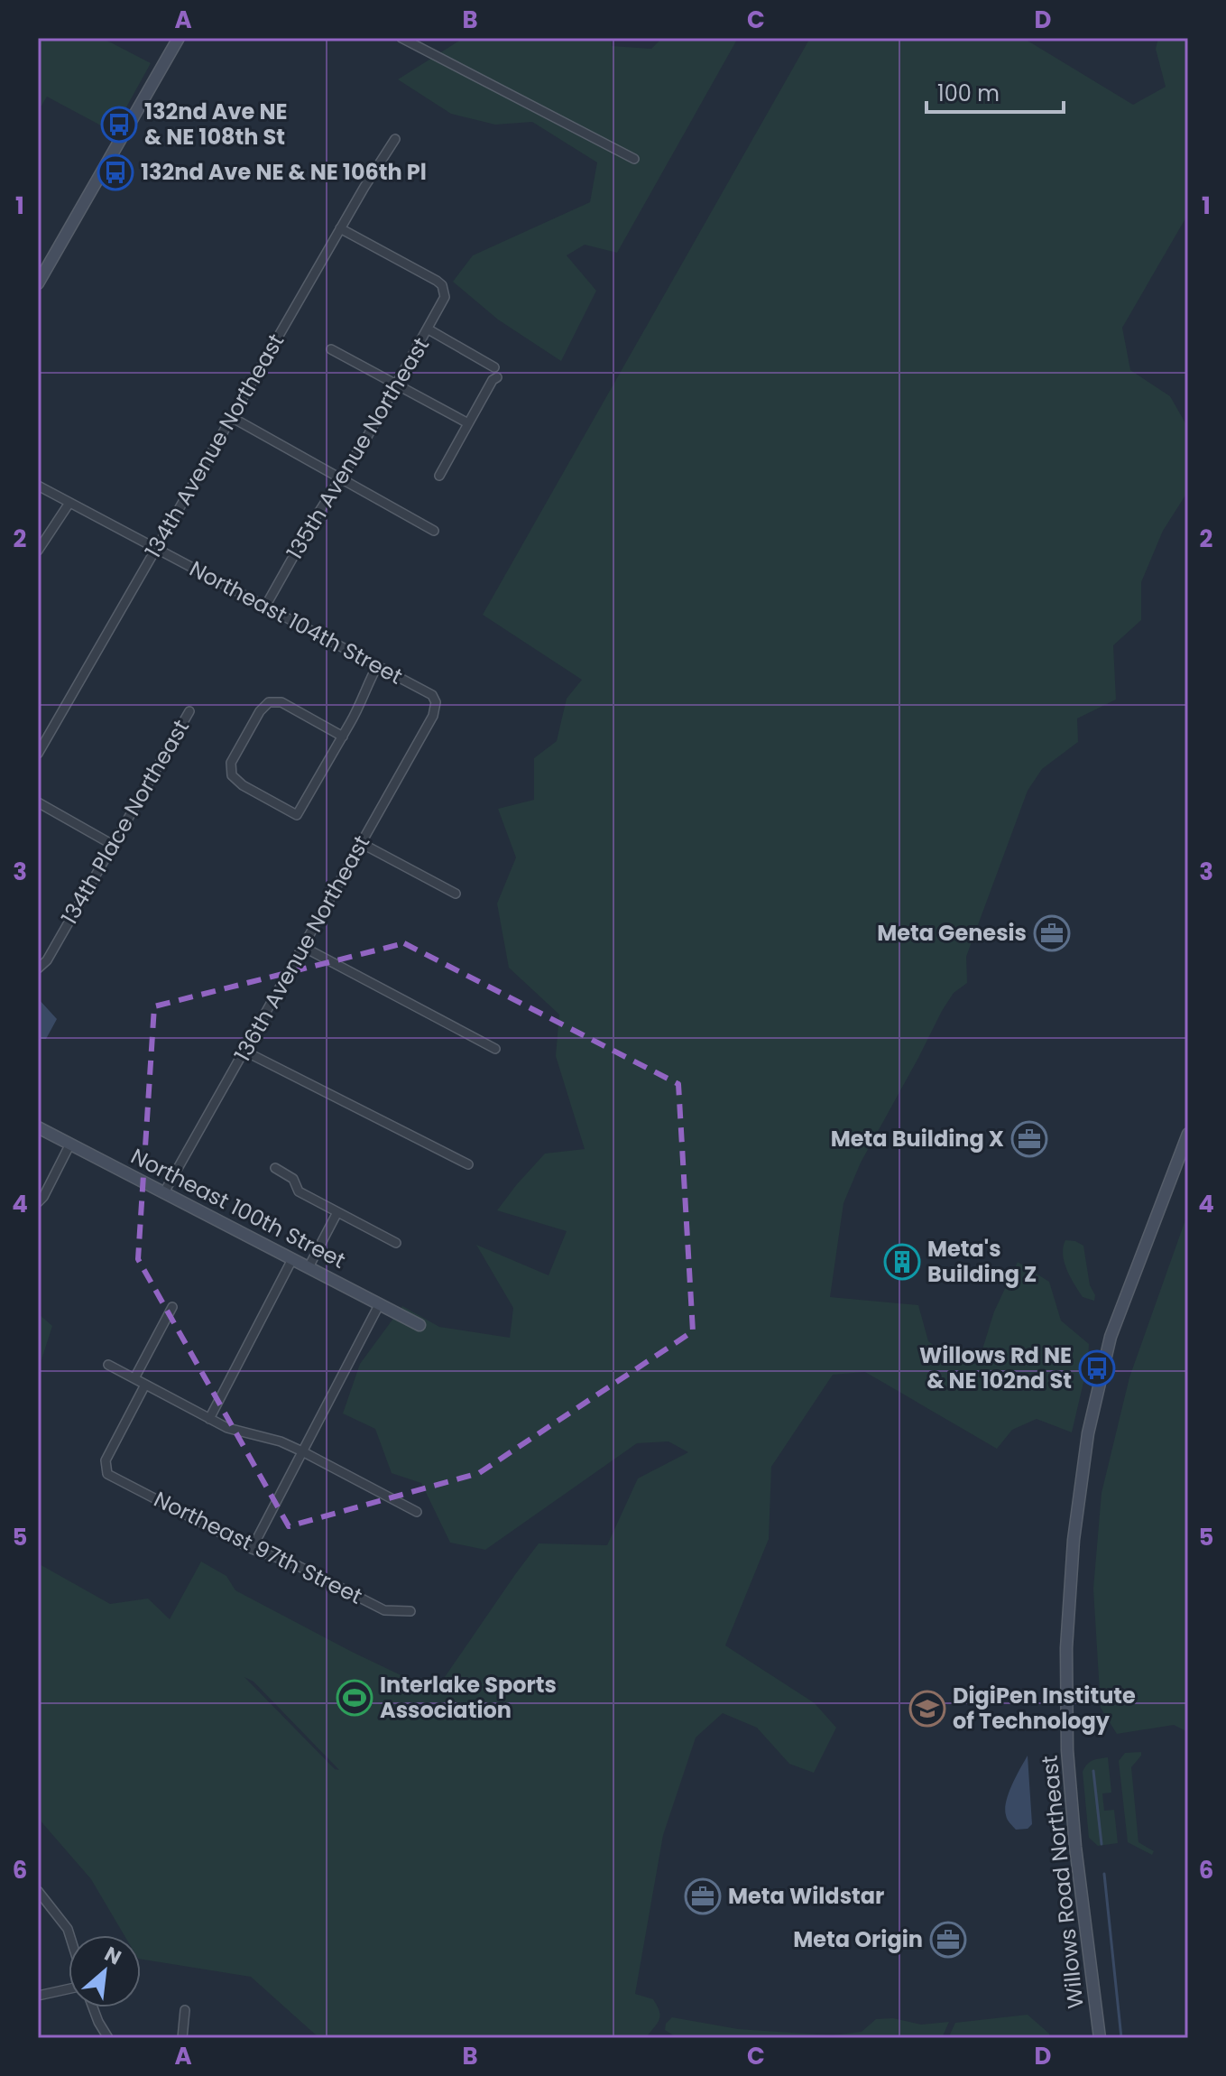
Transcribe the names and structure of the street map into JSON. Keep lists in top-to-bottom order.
{
  "streets": {
    "main road": ["Northeast 100th Street", "Willows Road Northeast"],
    "street": [
      "134th Avenue Northeast",
      "135th Avenue Northeast",
      "Northeast 104th Street",
      "134th Place Northeast",
      "136th Avenue Northeast",
      "Northeast 97th Street"
    ]
  },
  "crossings": [
    ["134th Avenue Northeast", "135th Avenue Northeast"],
    ["134th Avenue Northeast", "Northeast 104th Street"],
    ["135th Avenue Northeast", "Northeast 104th Street"],
    ["Northeast 104th Street", "136th Avenue Northeast"],
    ["136th Avenue Northeast", "Northeast 100th Street"]
  ],
  "places": {
    "bus stop": ["132nd Ave NE & NE 108th St", "132nd Ave NE & NE 106th Pl", "Willows Rd NE & NE 102nd St"],
    "office": [
      "Meta Genesis",
      "Meta Building X",
      "Meta Wildstar",
      "Meta Origin"
    ],
    "building": ["Meta's Building Z"],
    "sports": ["Interlake Sports Association"],
    "school or university": ["DigiPen Institute of Technology"]
  },
  "scale_bar": "100 m",
  "north": "top right",
  "grid": {
    "columns": [
      "A",
      "B",
      "C",
      "D"
    ],
    "rows": [
      "1",
      "2",
      "3",
      "4",
      "5",
      "6"
    ]
  }
}
